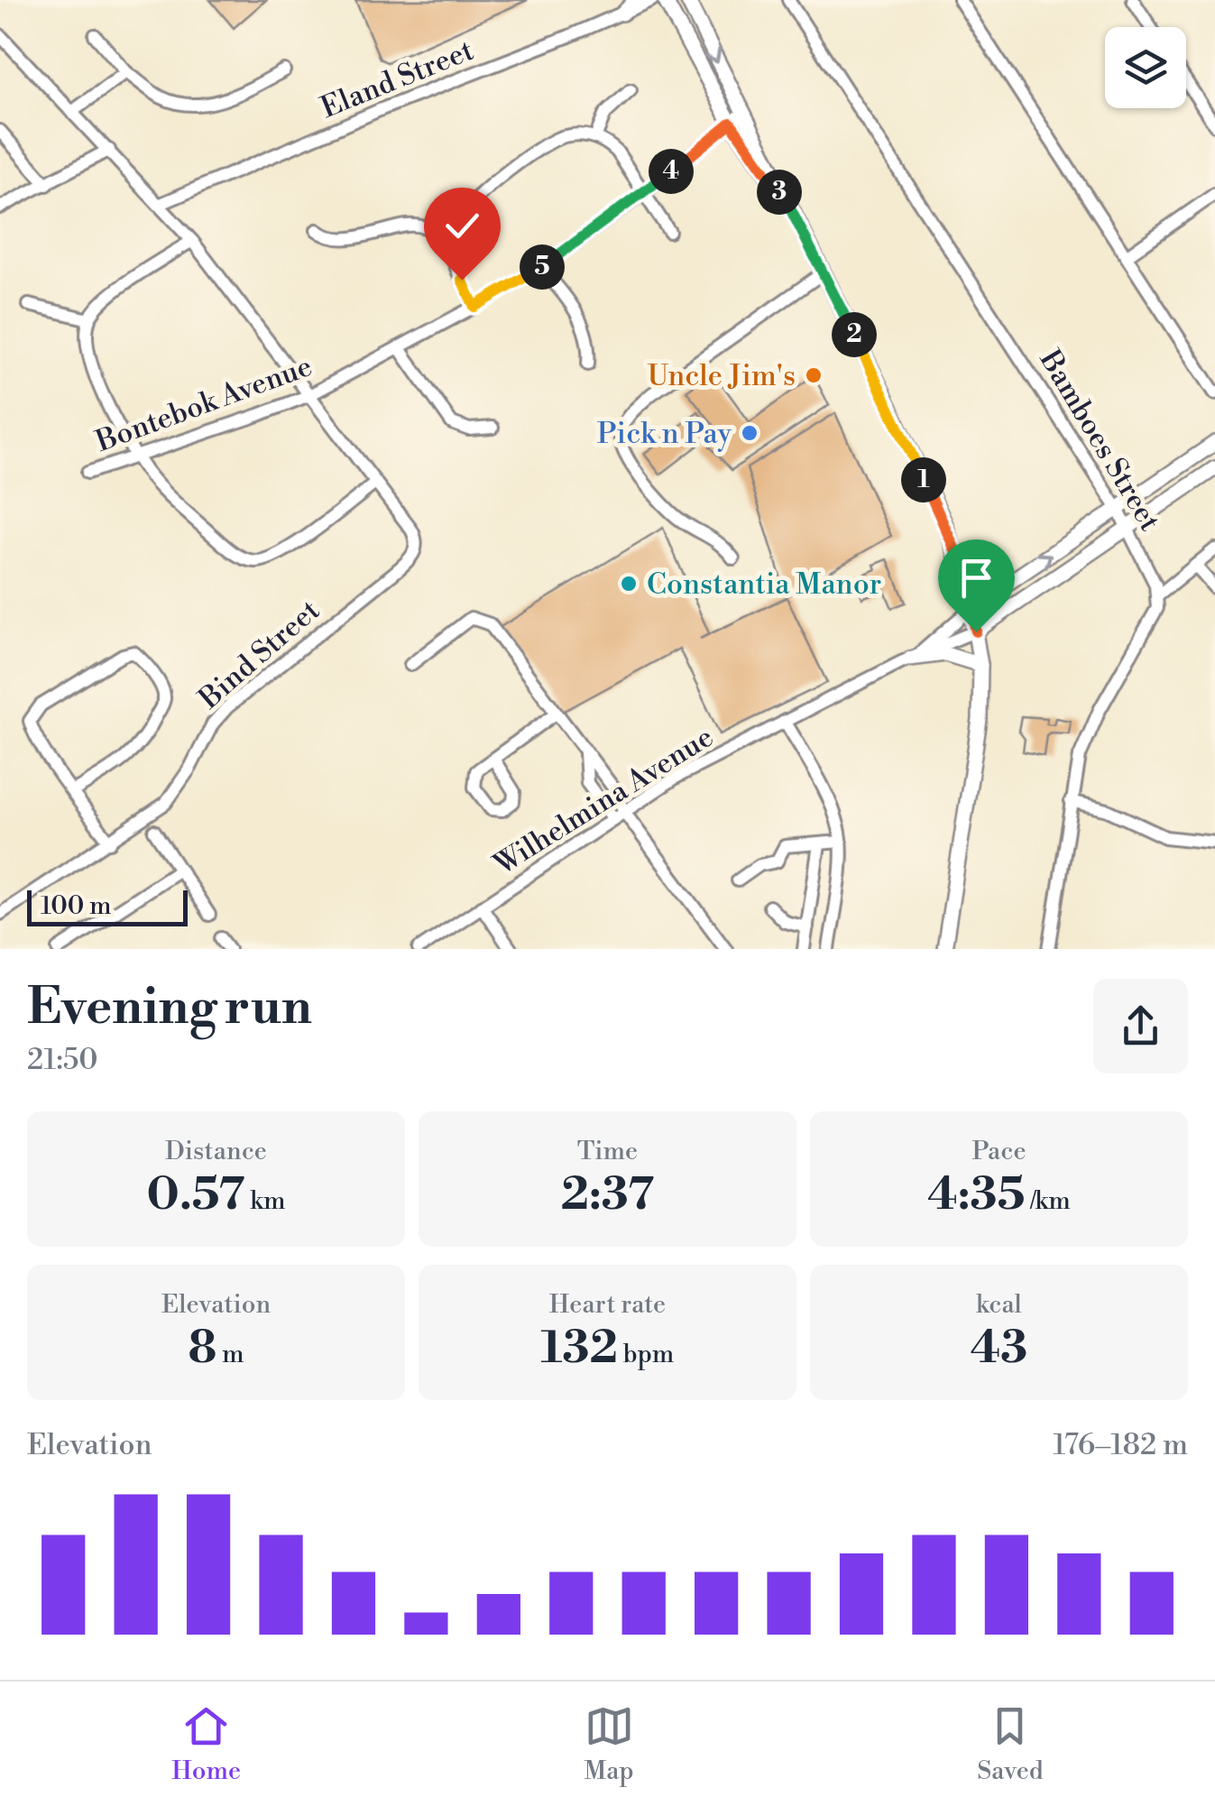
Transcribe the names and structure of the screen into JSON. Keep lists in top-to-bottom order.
{
  "streets": {
    "street": [
      "Eland Street",
      "Bontebok Avenue",
      "Bamboes Street",
      "Bind Street",
      "Wilhelmina Avenue"
    ]
  },
  "places": ["Uncle Jim's", "Pick n Pay", "Constantia Manor"],
  "scale_bar": "100 m",
  "page": {
    "pins": [
      "4",
      "3",
      "5",
      "2",
      "1"
    ],
    "scale": "100 m",
    "heading": ["Evening run", "21:50"],
    "stats": [
      ["Distance", "0.57 km"],
      ["Time", "2:37"],
      ["Pace", "4:35 /km"],
      ["Elevation", "8 m"],
      ["Heart rate", "132 bpm"],
      ["kcal", "43"]
    ],
    "chart": ["Elevation", "176–182 m"],
    "tabs": ["Home", "Map", "Saved"]
  }
}
